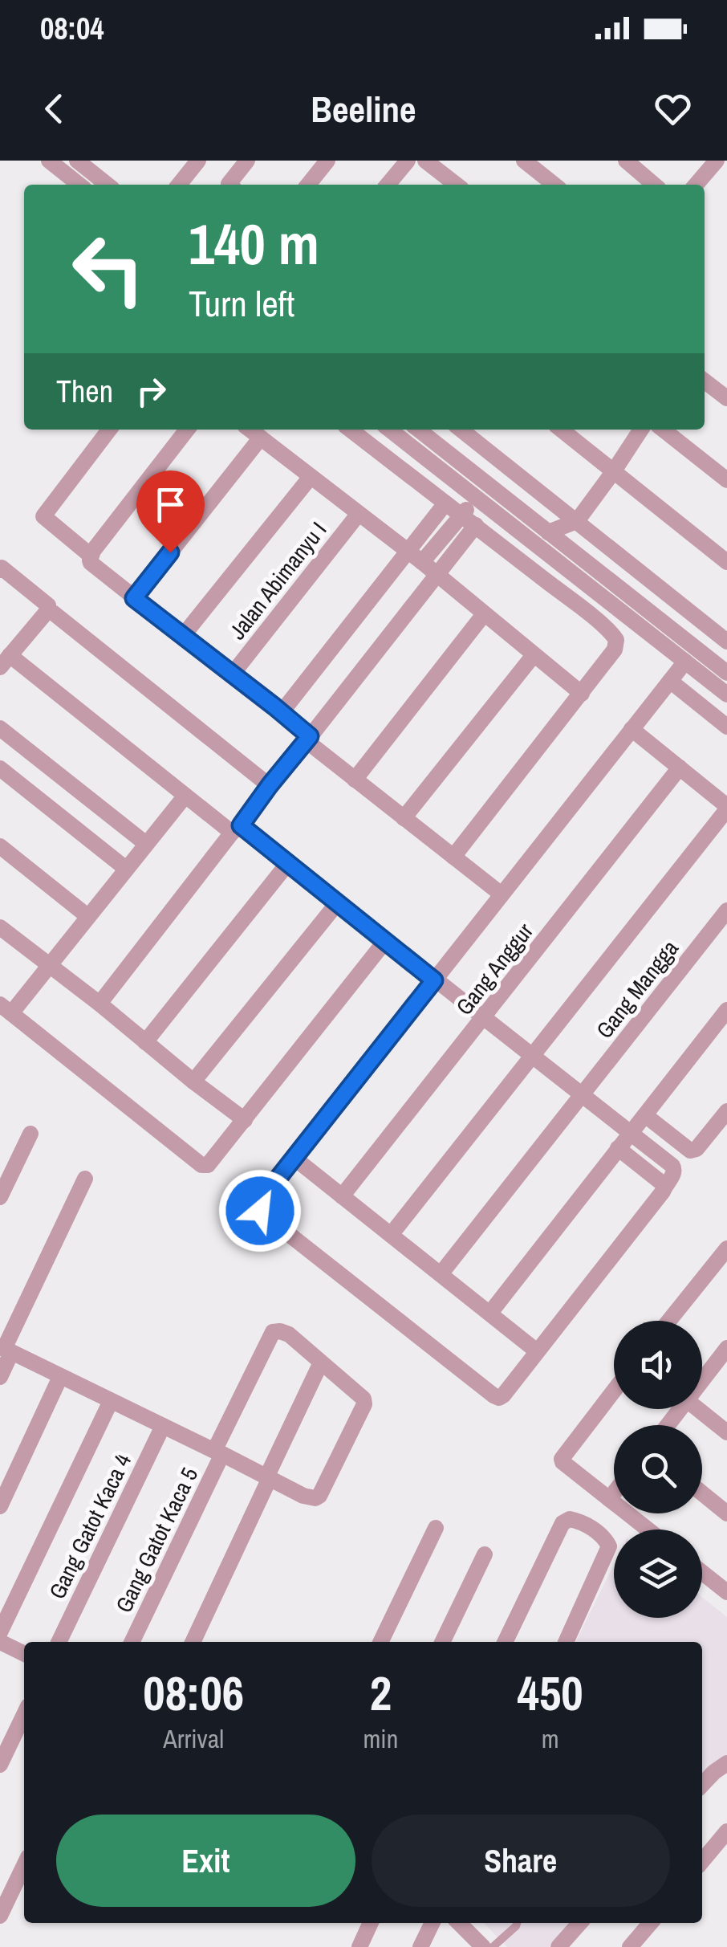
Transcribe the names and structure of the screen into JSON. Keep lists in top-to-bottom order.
{
  "streets": {
    "street": [
      "Jalan Abimanyu I",
      "Gang Anggur",
      "Gang Mangga",
      "Gang Gatot Kaca 4",
      "Gang Gatot Kaca 5"
    ]
  },
  "page": {
    "status": "08:04",
    "header": "Beeline",
    "turn": ["140 m", "Turn left"],
    "then": "Then",
    "eta": [
      "08:06",
      "Arrival",
      "2",
      "min",
      "450",
      "m"
    ],
    "buttons": ["Exit", "Share"]
  }
}
